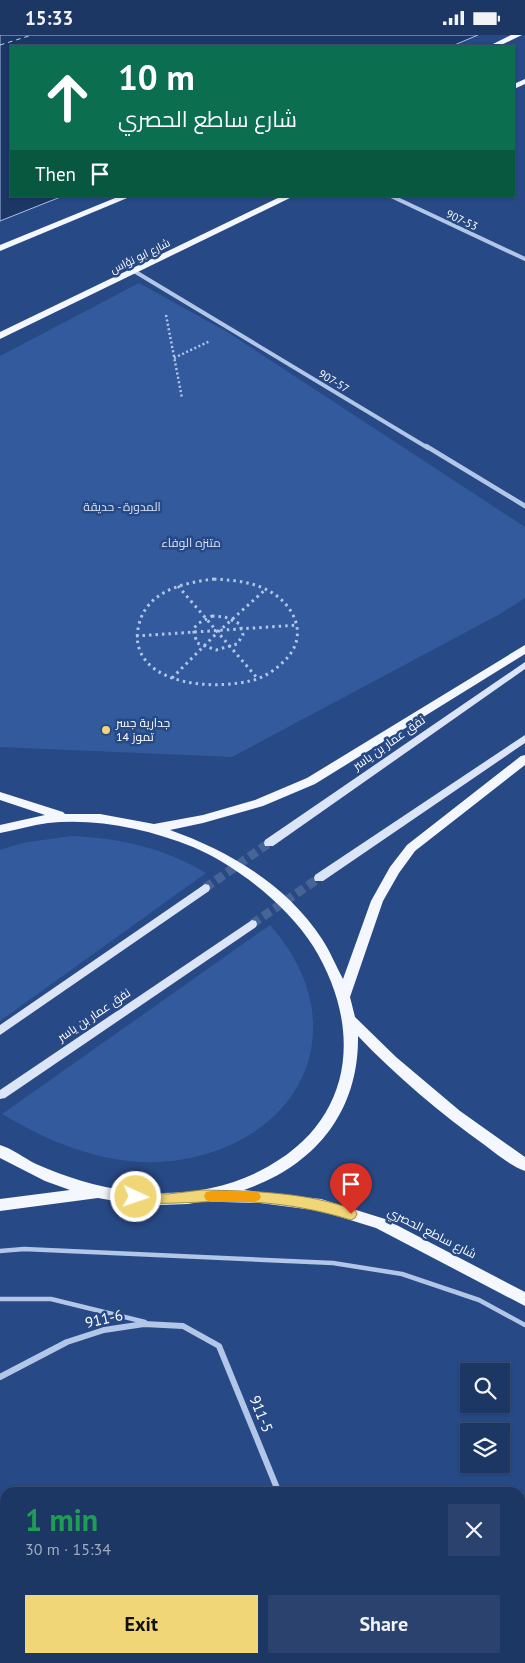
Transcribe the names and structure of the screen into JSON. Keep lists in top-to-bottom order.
{
  "streets": {
    "main road": ["شارع ابو نؤاس", "نفق عمار بن ياسر", "شارع ساطع الحصري"],
    "street": [
      "907-53",
      "907-57",
      "911-6",
      "911-5"
    ]
  },
  "crossings": [
    ["شارع ابو نؤاس", "907-57"],
    ["911-6", "911-5"]
  ],
  "parks": ["المدورة - حديقة", "متنزه الوفاء"],
  "places": ["جدارية جسر 14 تموز"],
  "page": {
    "status": "15:33",
    "turn": ["10 m", "شارع ساطع الحصري"],
    "then": "Then",
    "heading": ["1 min", "30 m · 15:34"],
    "buttons": ["Exit", "Share"]
  }
}
